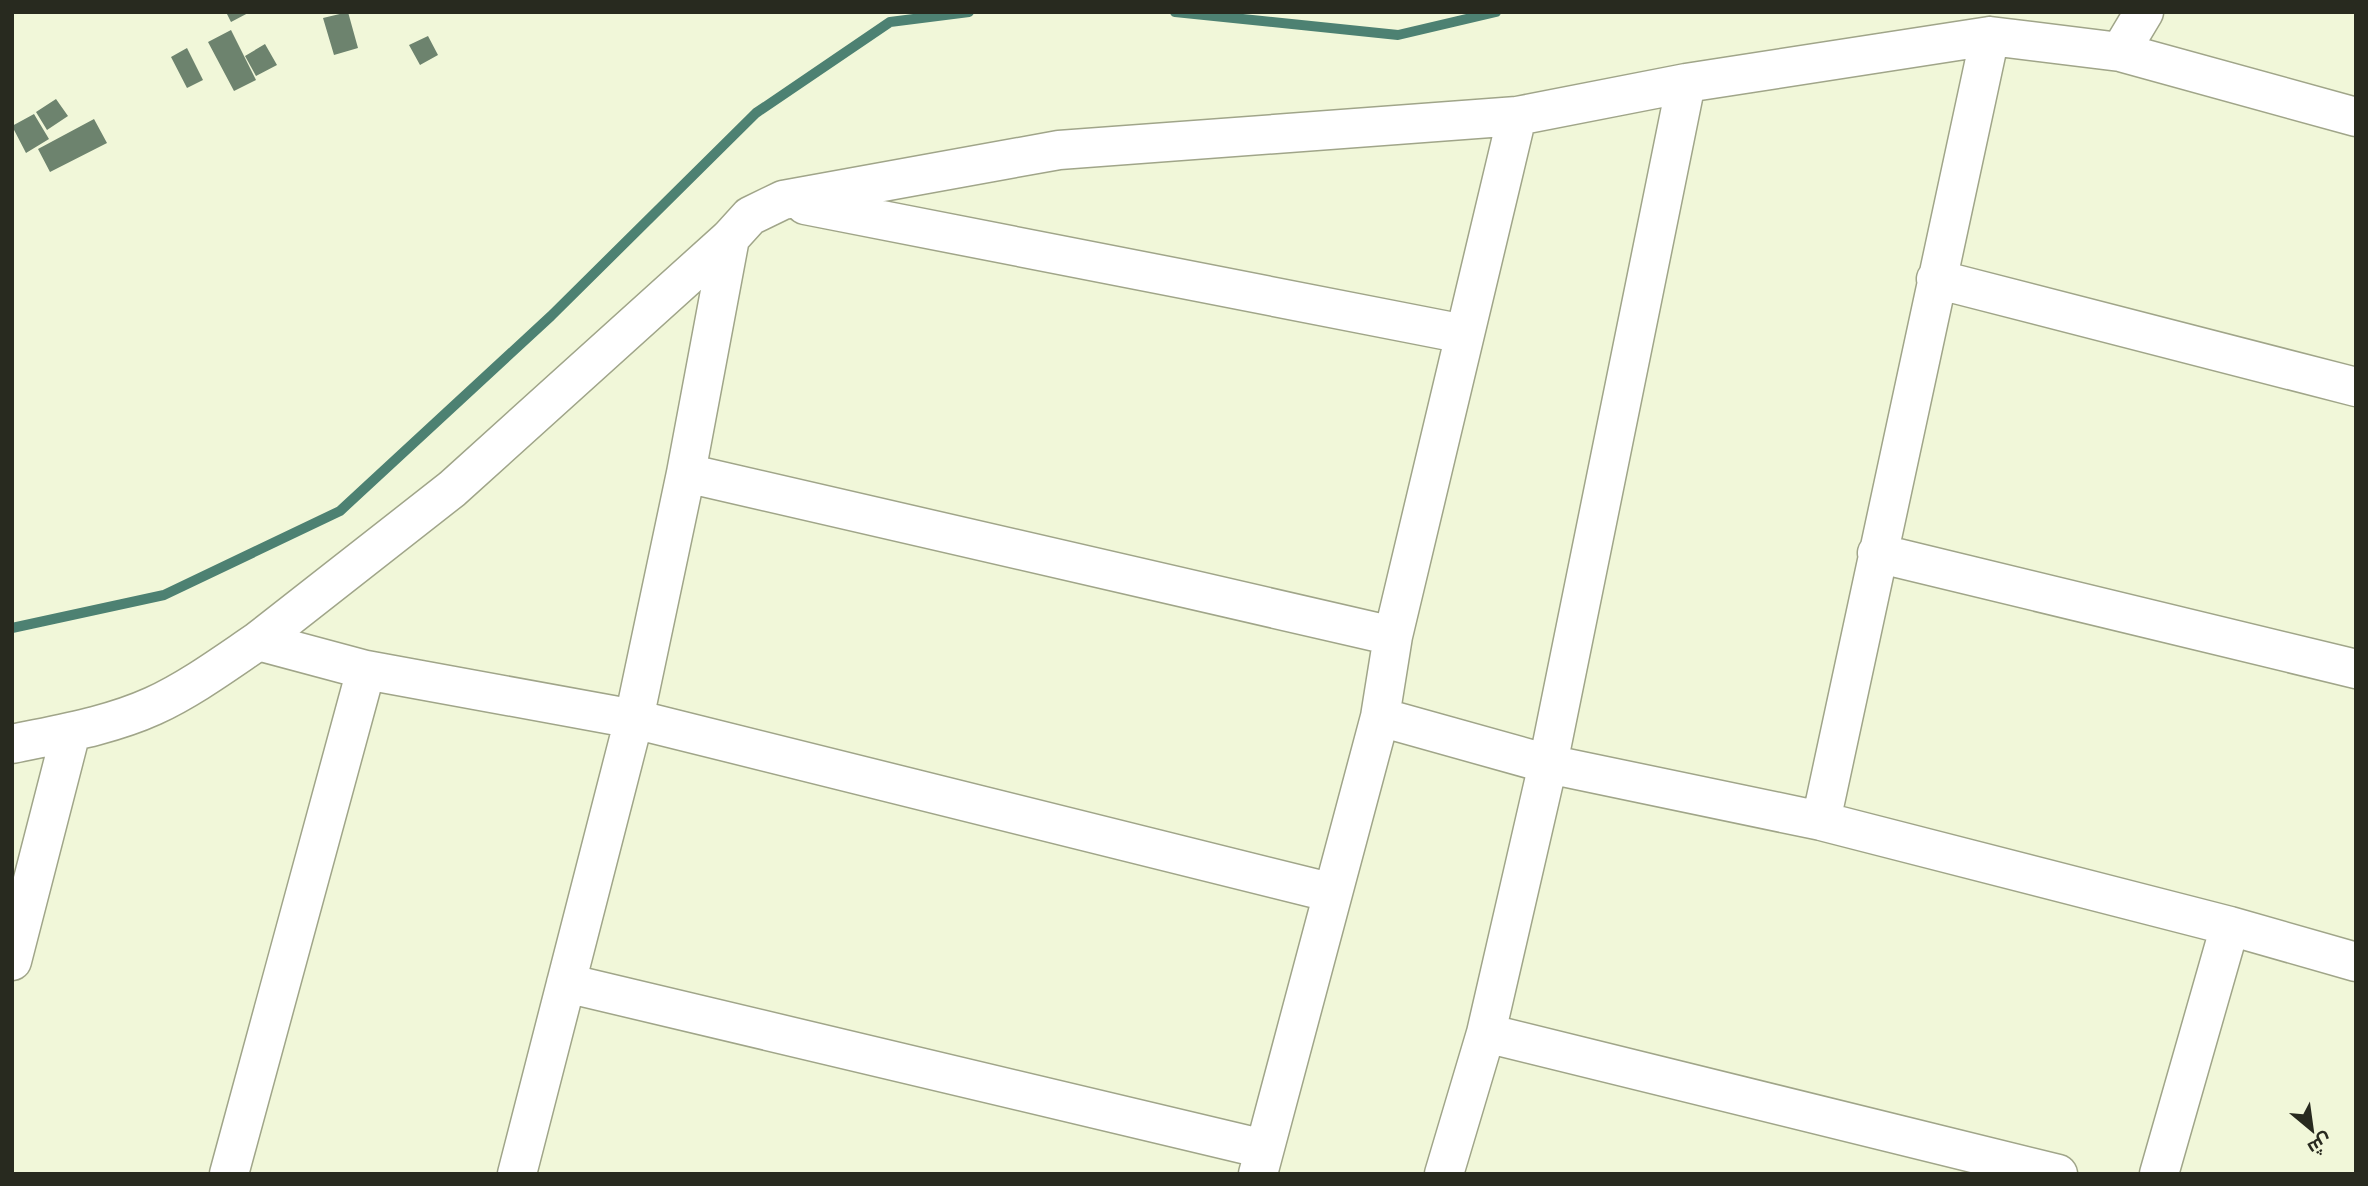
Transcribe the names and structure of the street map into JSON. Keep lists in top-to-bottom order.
{
  "north": "bottom right"
}
